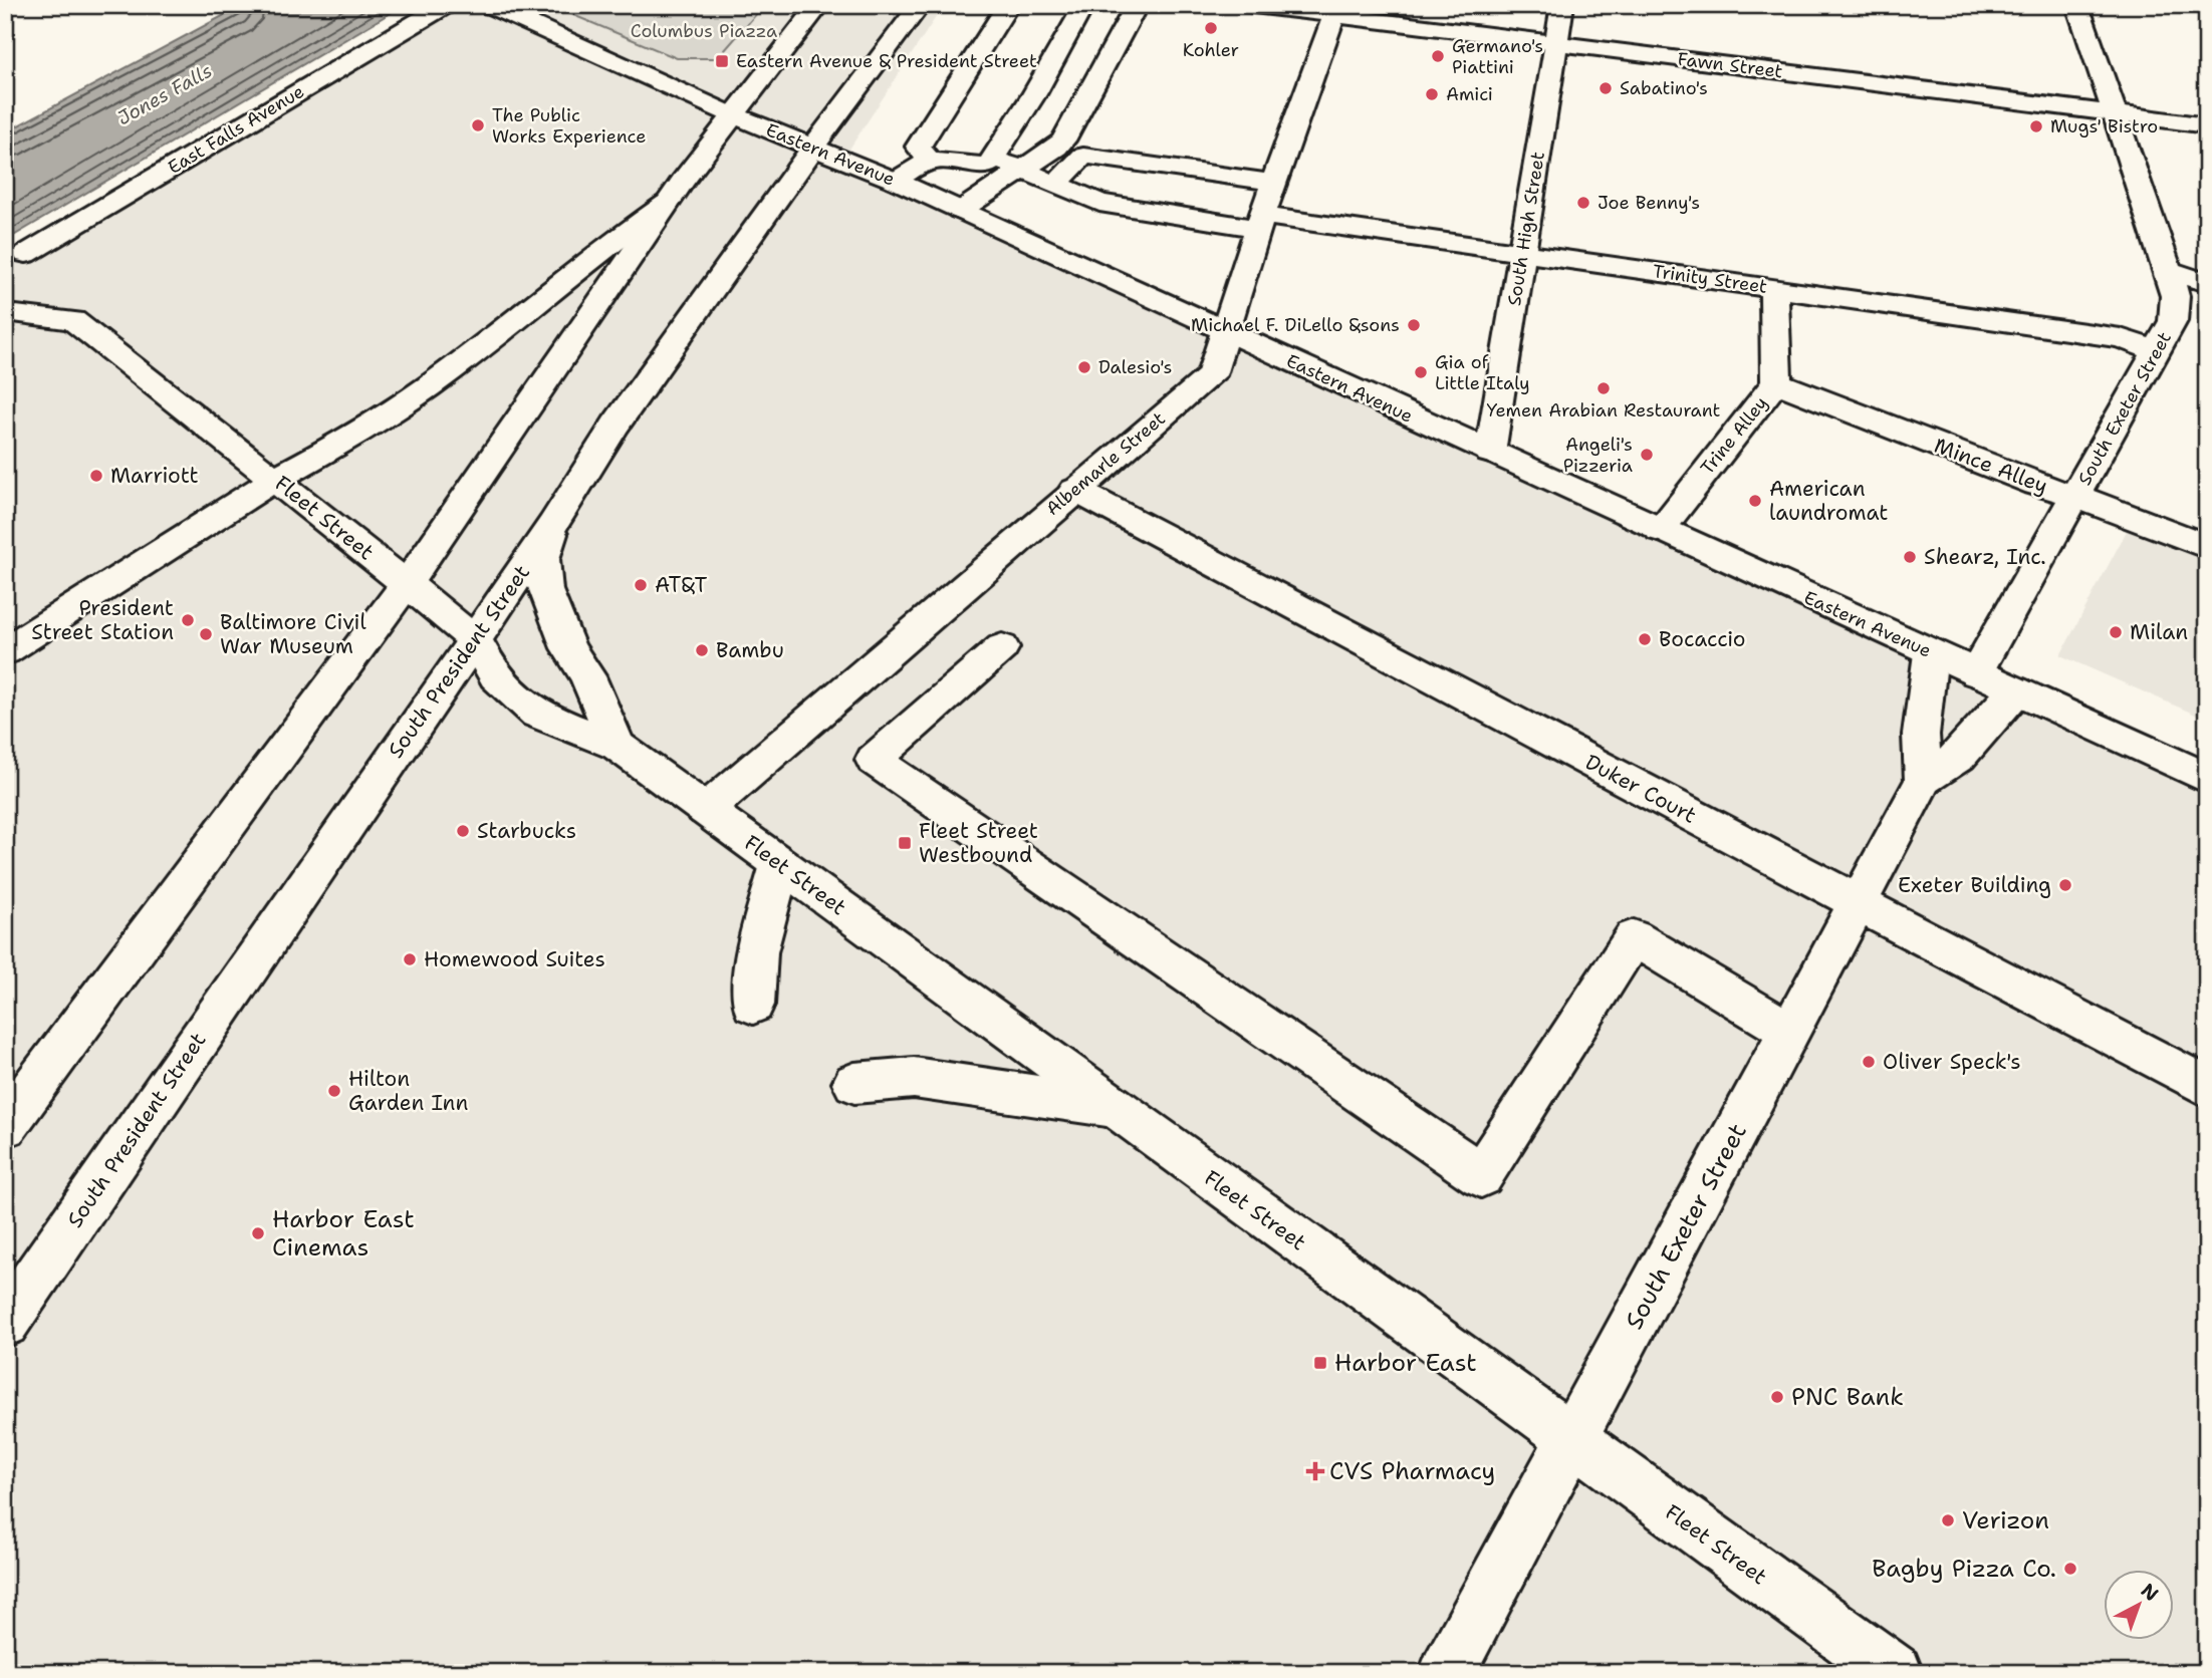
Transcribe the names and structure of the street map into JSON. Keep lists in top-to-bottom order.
{
  "streets": {
    "street": [
      "Fawn Street",
      "East Falls Avenue",
      "Eastern Avenue",
      "South High Street",
      "Trinity Street",
      "South Exeter Street",
      "Trine Alley",
      "Albemarle Street",
      "Mince Alley",
      "Fleet Street",
      "South President Street",
      "Duker Court"
    ]
  },
  "crossings": [
    ["Fawn Street", "South High Street"],
    ["Fawn Street", "South Exeter Street"],
    ["Fawn Street", "Albemarle Street"],
    ["Eastern Avenue", "South High Street"],
    ["Eastern Avenue", "South Exeter Street"],
    ["Eastern Avenue", "Trine Alley"],
    ["Eastern Avenue", "Albemarle Street"],
    ["Eastern Avenue", "South President Street"],
    ["South High Street", "Trinity Street"],
    ["Trinity Street", "South Exeter Street"],
    ["Trinity Street", "Trine Alley"],
    ["Trinity Street", "Albemarle Street"],
    ["South Exeter Street", "Mince Alley"],
    ["South Exeter Street", "Fleet Street"],
    ["South Exeter Street", "Duker Court"],
    ["Trine Alley", "Mince Alley"],
    ["Albemarle Street", "Fleet Street"],
    ["Albemarle Street", "Duker Court"],
    ["Fleet Street", "South President Street"]
  ],
  "water": ["Jones Falls"],
  "parks": ["Columbus Piazza"],
  "places": {
    "other": [
      "Kohler",
      "Germano's Piattini",
      "Sabatino's",
      "Amici",
      "The Public Works Experience",
      "Mugs' Bistro",
      "Joe Benny's",
      "Michael F. DiLello &sons",
      "Dalesio's",
      "Gia of Little Italy",
      "Yemen Arabian Restaurant",
      "Angeli's Pizzeria",
      "Marriott",
      "American laundromat",
      "Shearz, Inc.",
      "AT&T",
      "President Street Station",
      "Milan",
      "Baltimore Civil War Museum",
      "Bocaccio",
      "Bambu",
      "Starbucks",
      "Exeter Building",
      "Homewood Suites",
      "Oliver Speck's",
      "Hilton Garden Inn",
      "Harbor East Cinemas",
      "PNC Bank",
      "Verizon",
      "Bagby Pizza Co."
    ],
    "transit": ["Eastern Avenue & President Street", "Fleet Street Westbound", "Harbor East"],
    "health": ["CVS Pharmacy"]
  },
  "north": "top right"
}
